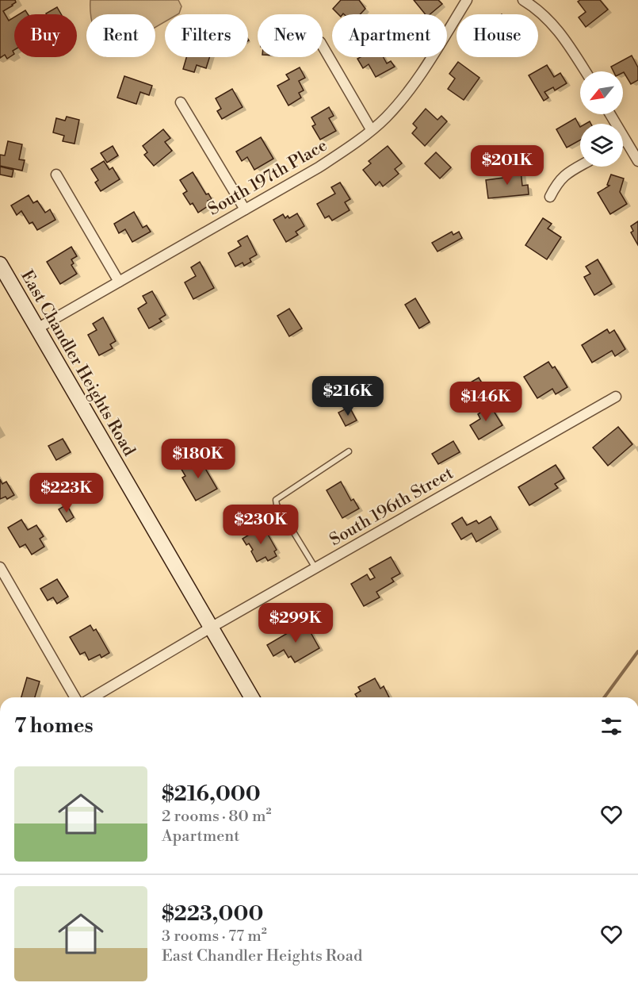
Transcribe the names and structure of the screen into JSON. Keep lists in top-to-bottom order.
{
  "streets": {
    "main road": ["East Chandler Heights Road"],
    "street": ["South 197th Place", "South 196th Street"]
  },
  "crossings": [
    ["South 197th Place", "East Chandler Heights Road"],
    ["East Chandler Heights Road", "South 196th Street"]
  ],
  "north": "bottom left",
  "page": {
    "chip": [
      "Buy",
      "Rent",
      "Filters",
      "New",
      "Apartment",
      "House"
    ],
    "price": [
      "$201K",
      "$216K",
      "$146K",
      "$180K",
      "$223K",
      "$230K",
      "$299K"
    ],
    "heading": "7 homes",
    "list": [
      {
        "name": "$216,000",
        "note": "2 rooms · 80 m² · Apartment"
      },
      {
        "name": "$223,000",
        "note": "3 rooms · 77 m² · East Chandler Heights Road"
      }
    ]
  }
}
